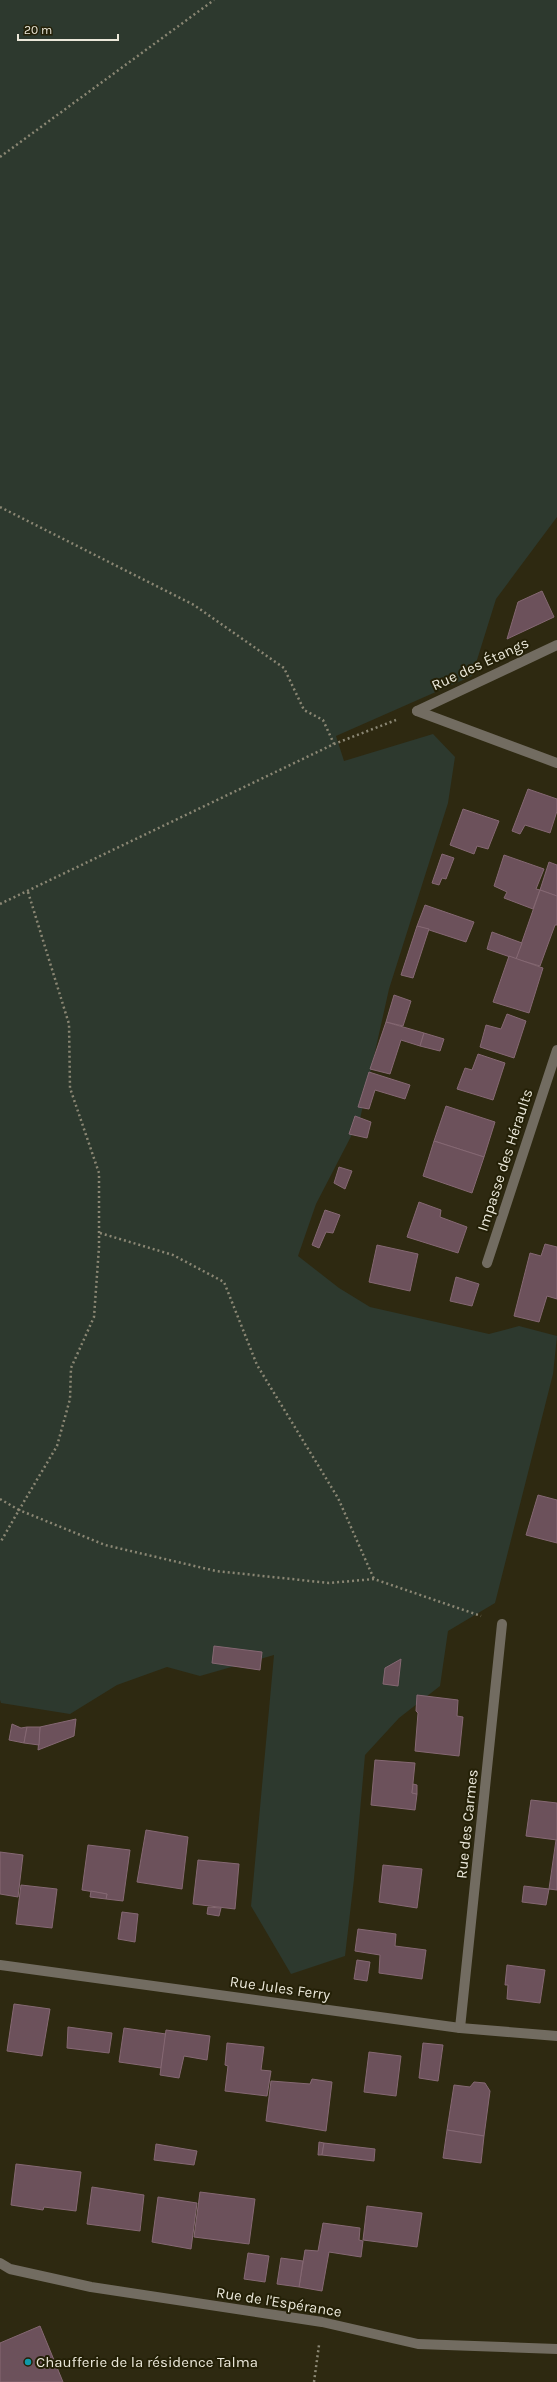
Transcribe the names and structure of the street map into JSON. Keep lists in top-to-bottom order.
{
  "streets": {
    "street": [
      "Rue des Étangs",
      "Impasse des Héraults",
      "Rue des Carmes",
      "Rue Jules Ferry",
      "Rue de l'Espérance"
    ]
  },
  "crossings": [
    ["Rue des Carmes", "Rue Jules Ferry"]
  ],
  "places": ["Chaufferie de la résidence Talma"],
  "scale_bar": "20 m"
}
